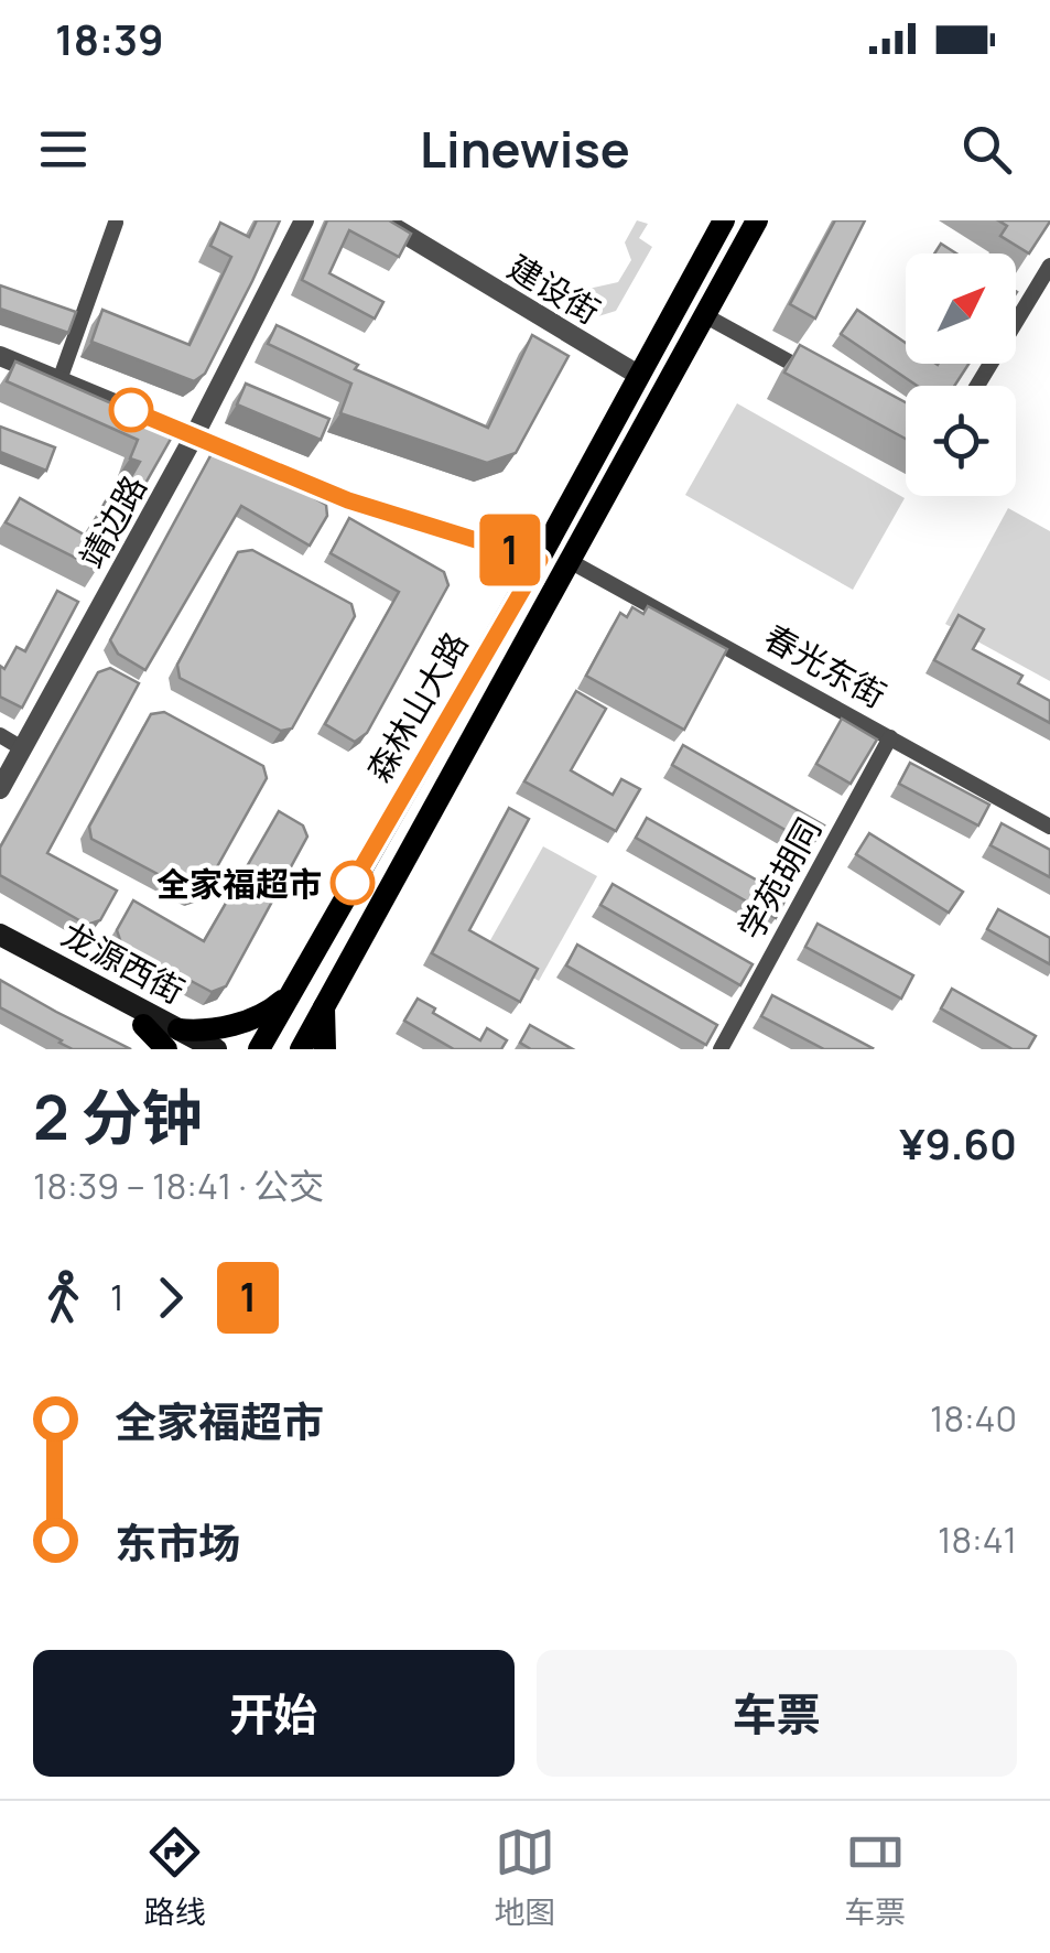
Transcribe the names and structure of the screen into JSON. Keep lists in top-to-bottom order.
{
  "streets": {
    "main road": ["森林山大路", "龙源西街"],
    "street": [
      "建设街",
      "靖边路",
      "春光东街",
      "学苑胡同"
    ]
  },
  "crossings": [
    ["建设街", "森林山大路"],
    ["春光东街", "森林山大路"],
    ["春光东街", "学苑胡同"]
  ],
  "places": ["全家福超市"],
  "lines": ["bus line 1"],
  "north": "top right",
  "page": {
    "status": "18:39",
    "header": "Linewise",
    "on_map": "1",
    "heading": ["2 分钟", "18:39 – 18:41 · 公交", "¥9.60"],
    "legs": ["1", "1"],
    "list": [
      {
        "name": "全家福超市",
        "value": "18:40"
      },
      {
        "name": "东市场",
        "value": "18:41"
      }
    ],
    "buttons": ["开始", "车票"],
    "tabs": ["路线", "地图", "车票"]
  }
}
